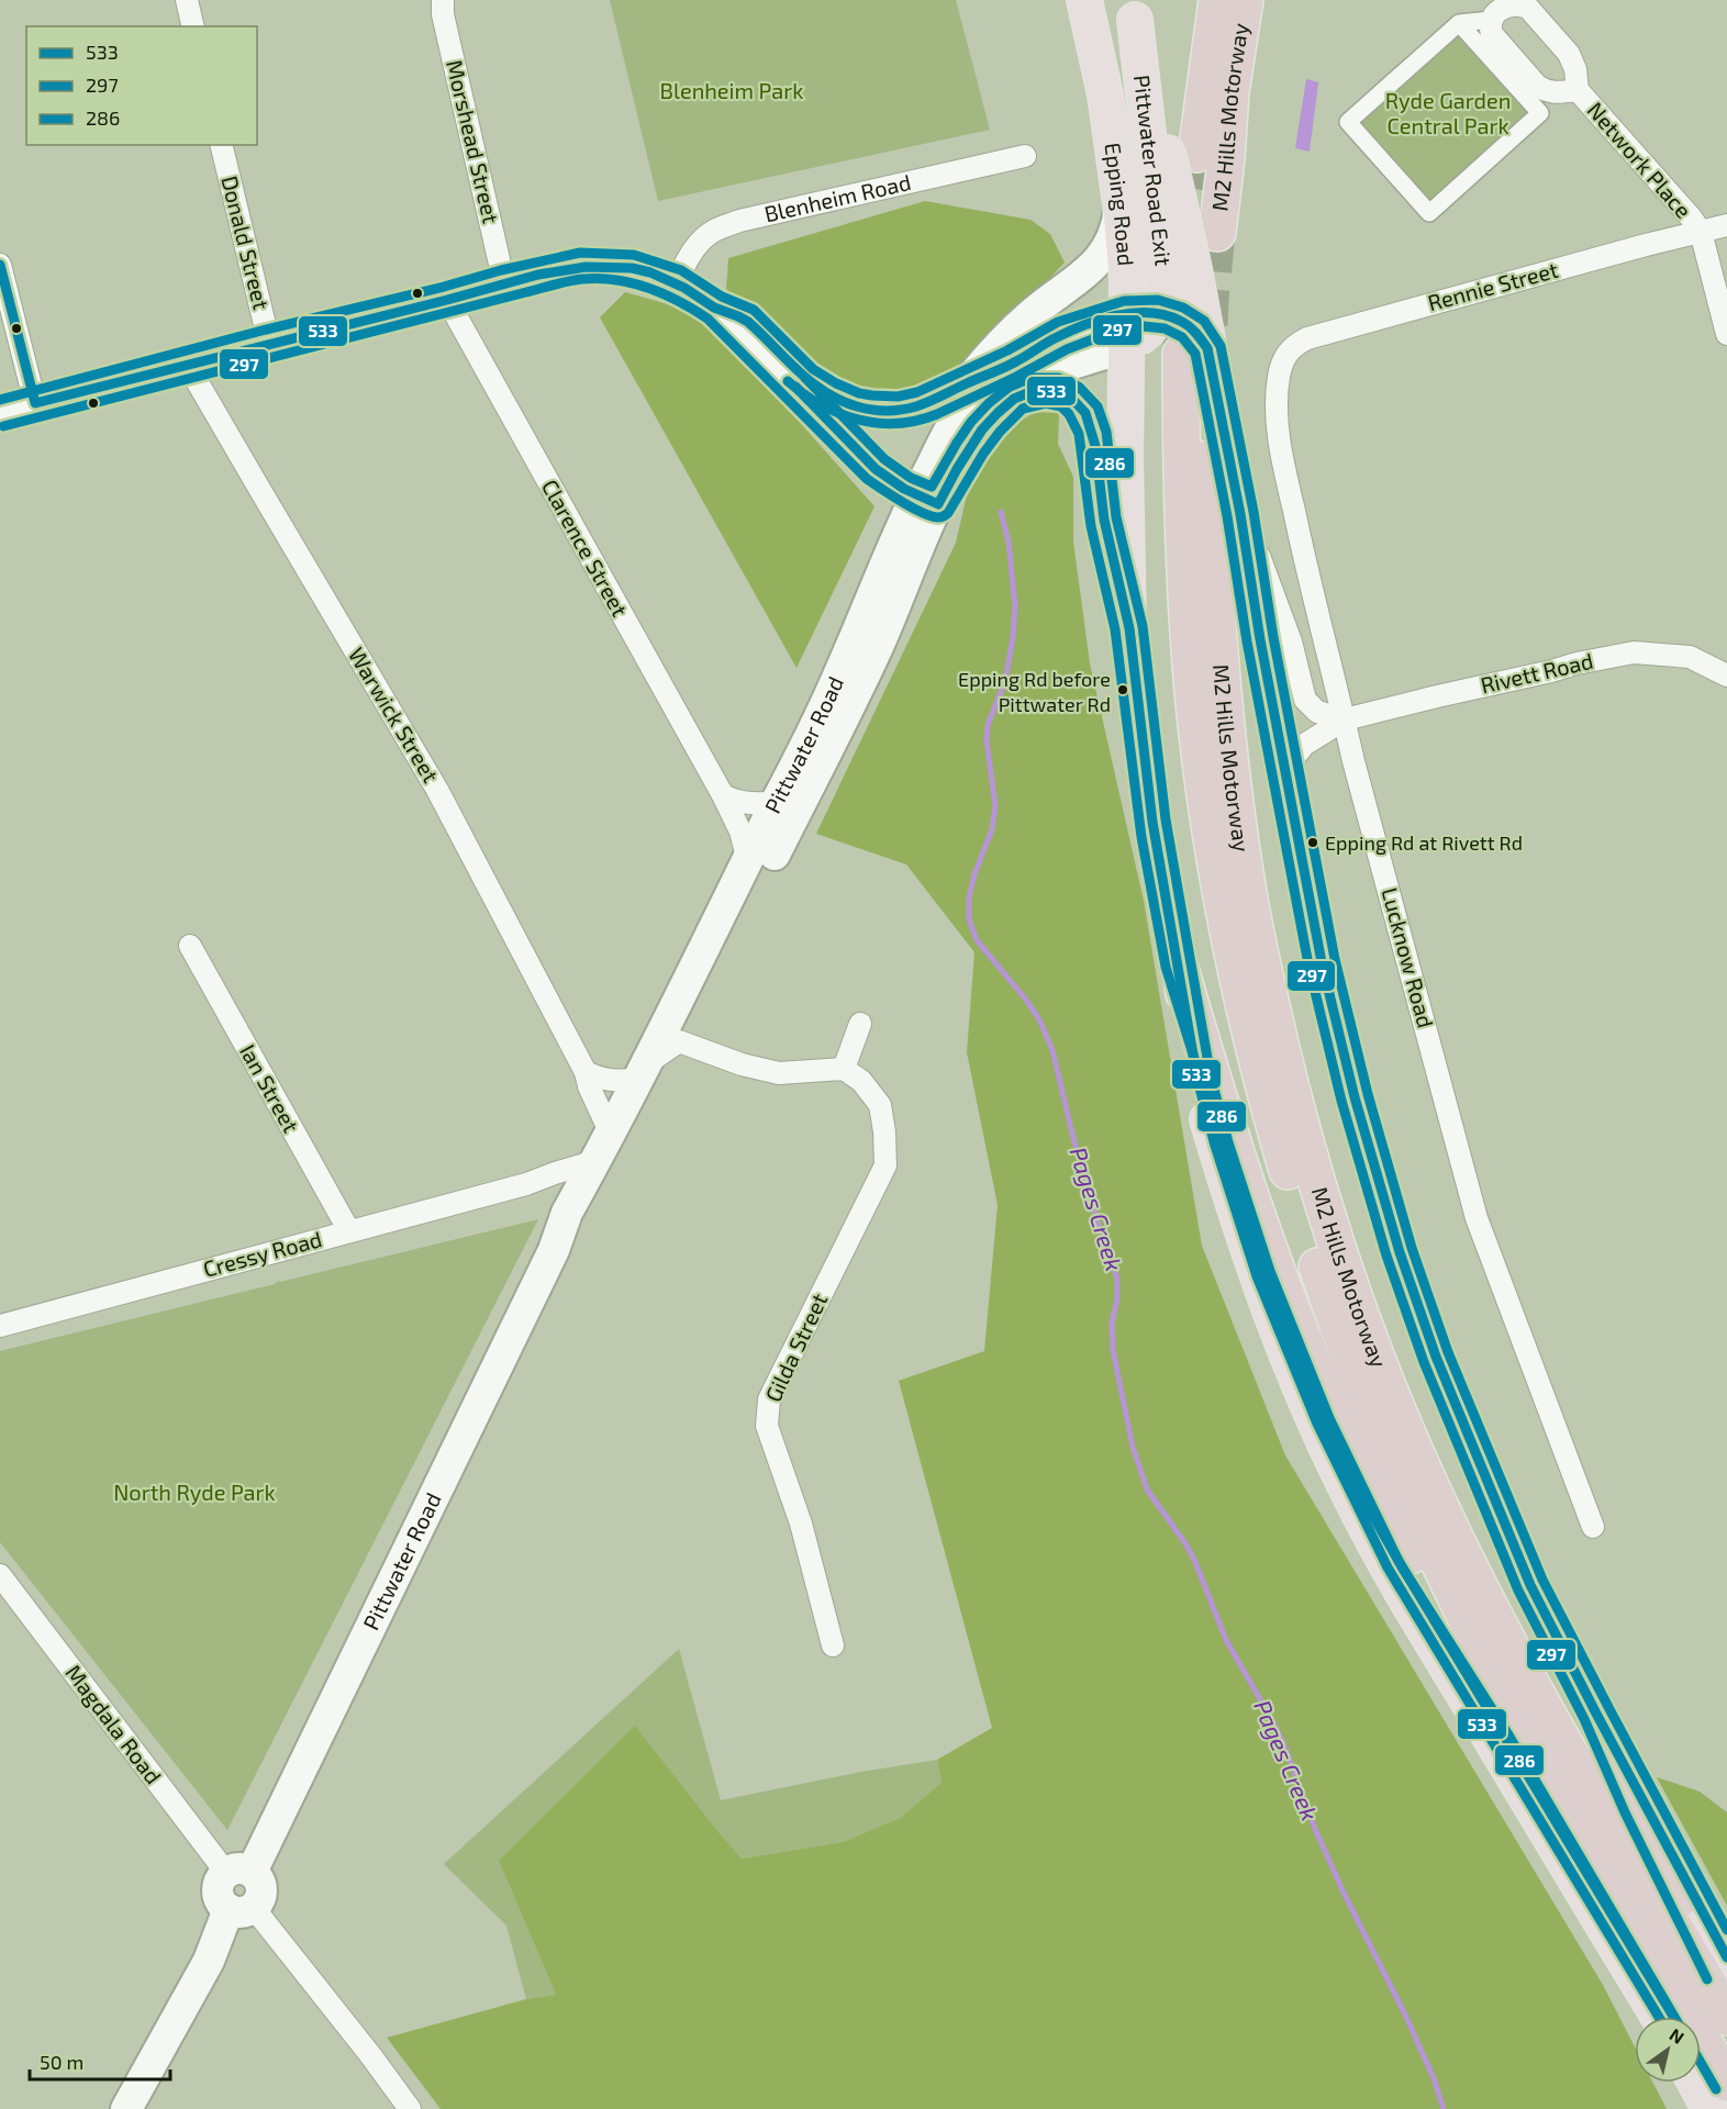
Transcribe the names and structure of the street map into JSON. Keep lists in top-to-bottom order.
{
  "streets": {
    "highway": ["M2 Hills Motorway"],
    "main road": ["Pittwater Road Exit", "Epping Road", "Pittwater Road"],
    "street": [
      "Morshead Street",
      "Network Place",
      "Blenheim Road",
      "Donald Street",
      "Rennie Street",
      "Clarence Street",
      "Rivett Road",
      "Warwick Street",
      "Lucknow Road",
      "Ian Street",
      "Cressy Road",
      "Gilda Street",
      "Magdala Road"
    ]
  },
  "crossings": [
    ["Network Place", "Rennie Street"],
    ["Pittwater Road Exit", "Epping Road"],
    ["Pittwater Road Exit", "Pittwater Road"],
    ["Epping Road", "Pittwater Road"],
    ["Rennie Street", "Lucknow Road"],
    ["Clarence Street", "Pittwater Road"],
    ["Rivett Road", "Lucknow Road"],
    ["Warwick Street", "Pittwater Road"],
    ["Pittwater Road", "Cressy Road"],
    ["Pittwater Road", "Magdala Road"],
    ["Ian Street", "Cressy Road"]
  ],
  "water": ["Pages Creek"],
  "parks": ["Blenheim Park", "Ryde Garden Central Park", "North Ryde Park"],
  "places": ["Epping Rd before Pittwater Rd", "Epping Rd at Rivett Rd"],
  "lines": ["transit line 286", "transit line 533", "transit line 297"],
  "legend": ["533", "297", "286"],
  "scale_bar": "50 m",
  "north": "top right"
}
